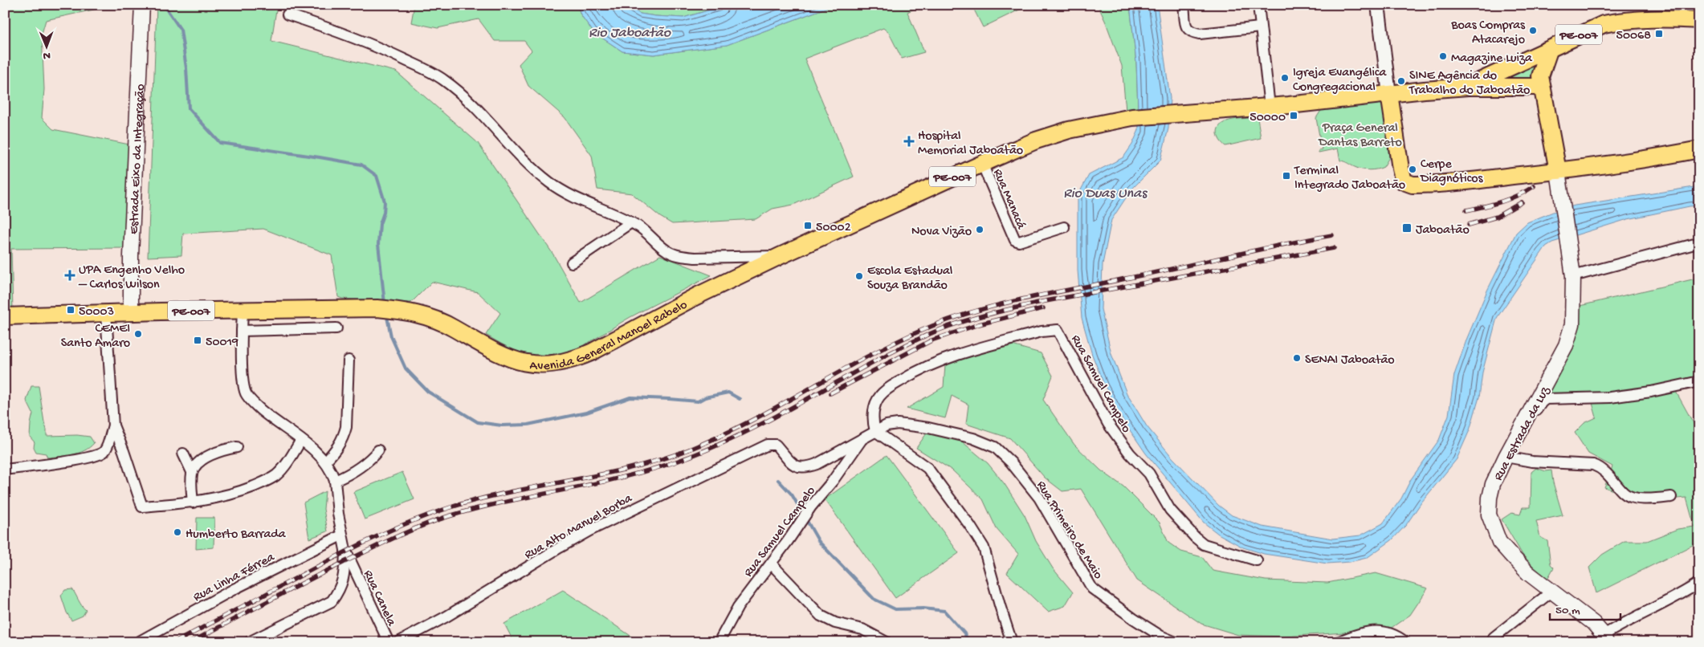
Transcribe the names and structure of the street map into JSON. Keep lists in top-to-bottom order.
{
  "streets": {
    "main road": [
      "PE-007",
      "Estrada Eixo da Integração",
      "Avenida General Manoel Rabelo",
      "Rua Estrada da Luz"
    ],
    "street": [
      "Rua Manacá",
      "Rua Samuel Campelo",
      "Rua Alto Manuel Borba",
      "Rua Primeiro de Maio",
      "Rua Linha Férrea",
      "Rua Canela"
    ]
  },
  "crossings": [
    ["PE-007", "Avenida General Manoel Rabelo"],
    ["Estrada Eixo da Integração", "Avenida General Manoel Rabelo"],
    ["Rua Manacá", "Avenida General Manoel Rabelo"],
    ["Rua Samuel Campelo", "Rua Primeiro de Maio"],
    ["Rua Alto Manuel Borba", "Rua Primeiro de Maio"]
  ],
  "water": ["Rio Jaboatão", "Rio Duas Unas"],
  "parks": ["Praça General Dantas Barreto"],
  "places": {
    "other": [
      "Boas Compras Atacarejo",
      "Magazine Luiza",
      "Igreja Evangélica Congregacional",
      "SINE Agência do Trabalho do Jaboatão",
      "Cerpe Diagnóticos",
      "Nova Vizão",
      "Escola Estadual Souza Brandão",
      "CEMEI Santo Amaro",
      "SENAI Jaboatão",
      "Humberto Barrada"
    ],
    "transit": [
      "50068",
      "50000",
      "Terminal Integrado Jaboatão",
      "50002",
      "Jaboatão",
      "50003",
      "50019"
    ],
    "health": ["Hospital Memorial Jaboatão", "UPA Engenho Velho – Carlos Wilson"]
  },
  "scale_bar": "50 m",
  "north": "bottom"
}
